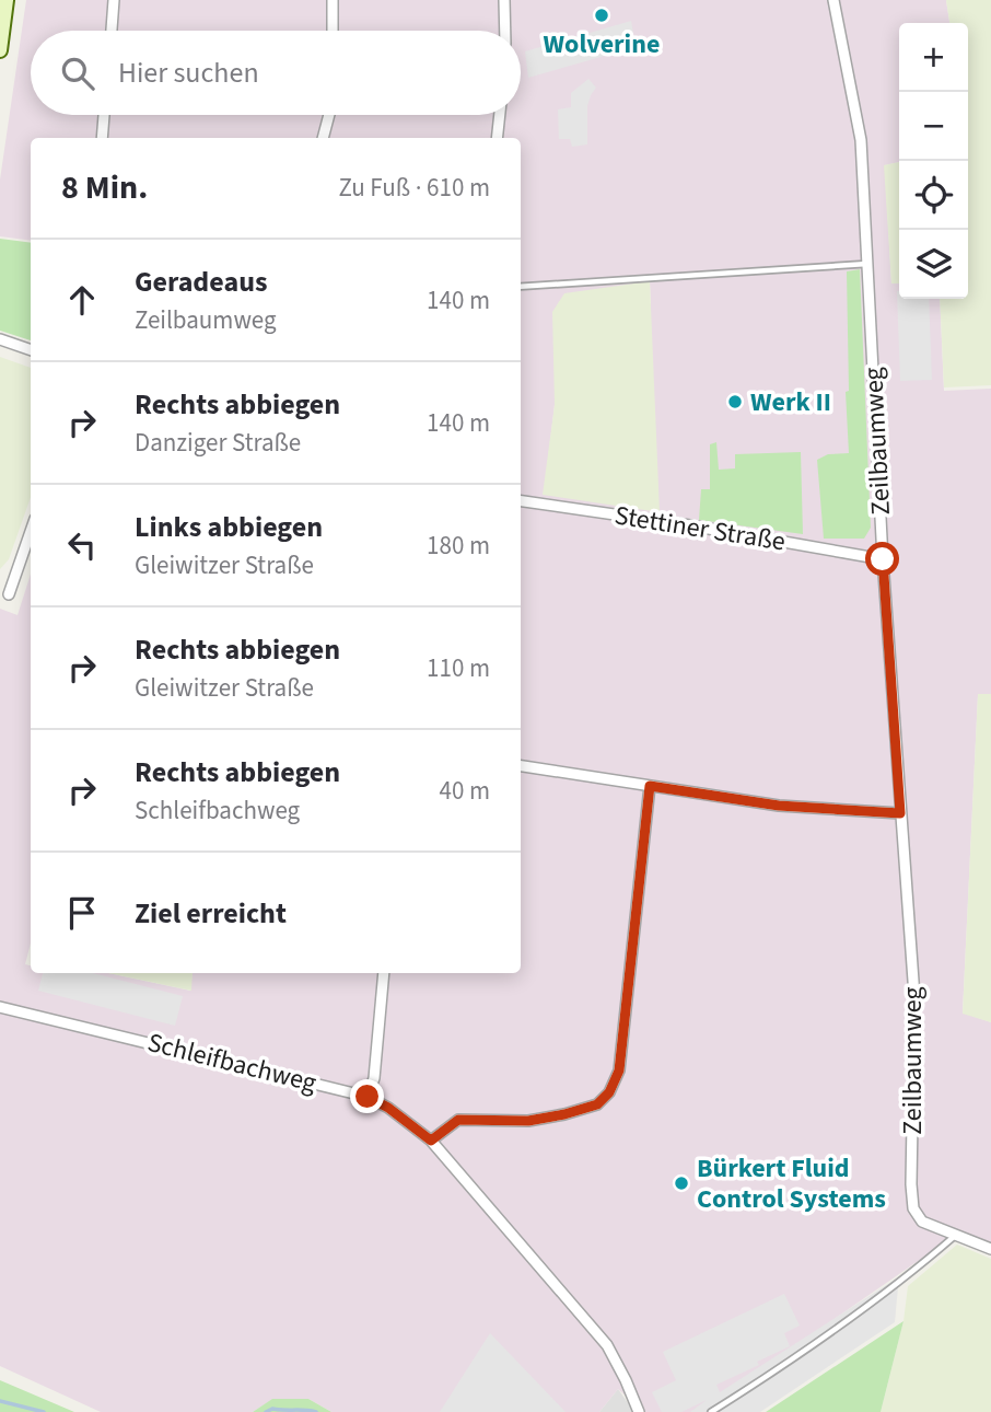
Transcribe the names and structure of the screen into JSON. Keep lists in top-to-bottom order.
{
  "streets": {
    "street": ["Zeilbaumweg", "Stettiner Straße", "Schleifbachweg"]
  },
  "crossings": [
    ["Zeilbaumweg", "Stettiner Straße"]
  ],
  "places": ["Wolverine", "Werk II", "Bürkert Fluid Control Systems"],
  "page": {
    "map_buttons": ["+", "−"],
    "search": "Hier suchen",
    "heading": ["8 Min.", "Zu Fuß · 610 m"],
    "list": [
      ["Geradeaus", "Zeilbaumweg", "140 m"],
      ["Rechts abbiegen", "Danziger Straße", "140 m"],
      ["Links abbiegen", "Gleiwitzer Straße", "180 m"],
      ["Rechts abbiegen", "Gleiwitzer Straße", "110 m"],
      ["Rechts abbiegen", "Schleifbachweg", "40 m"],
      "Ziel erreicht"
    ]
  }
}
